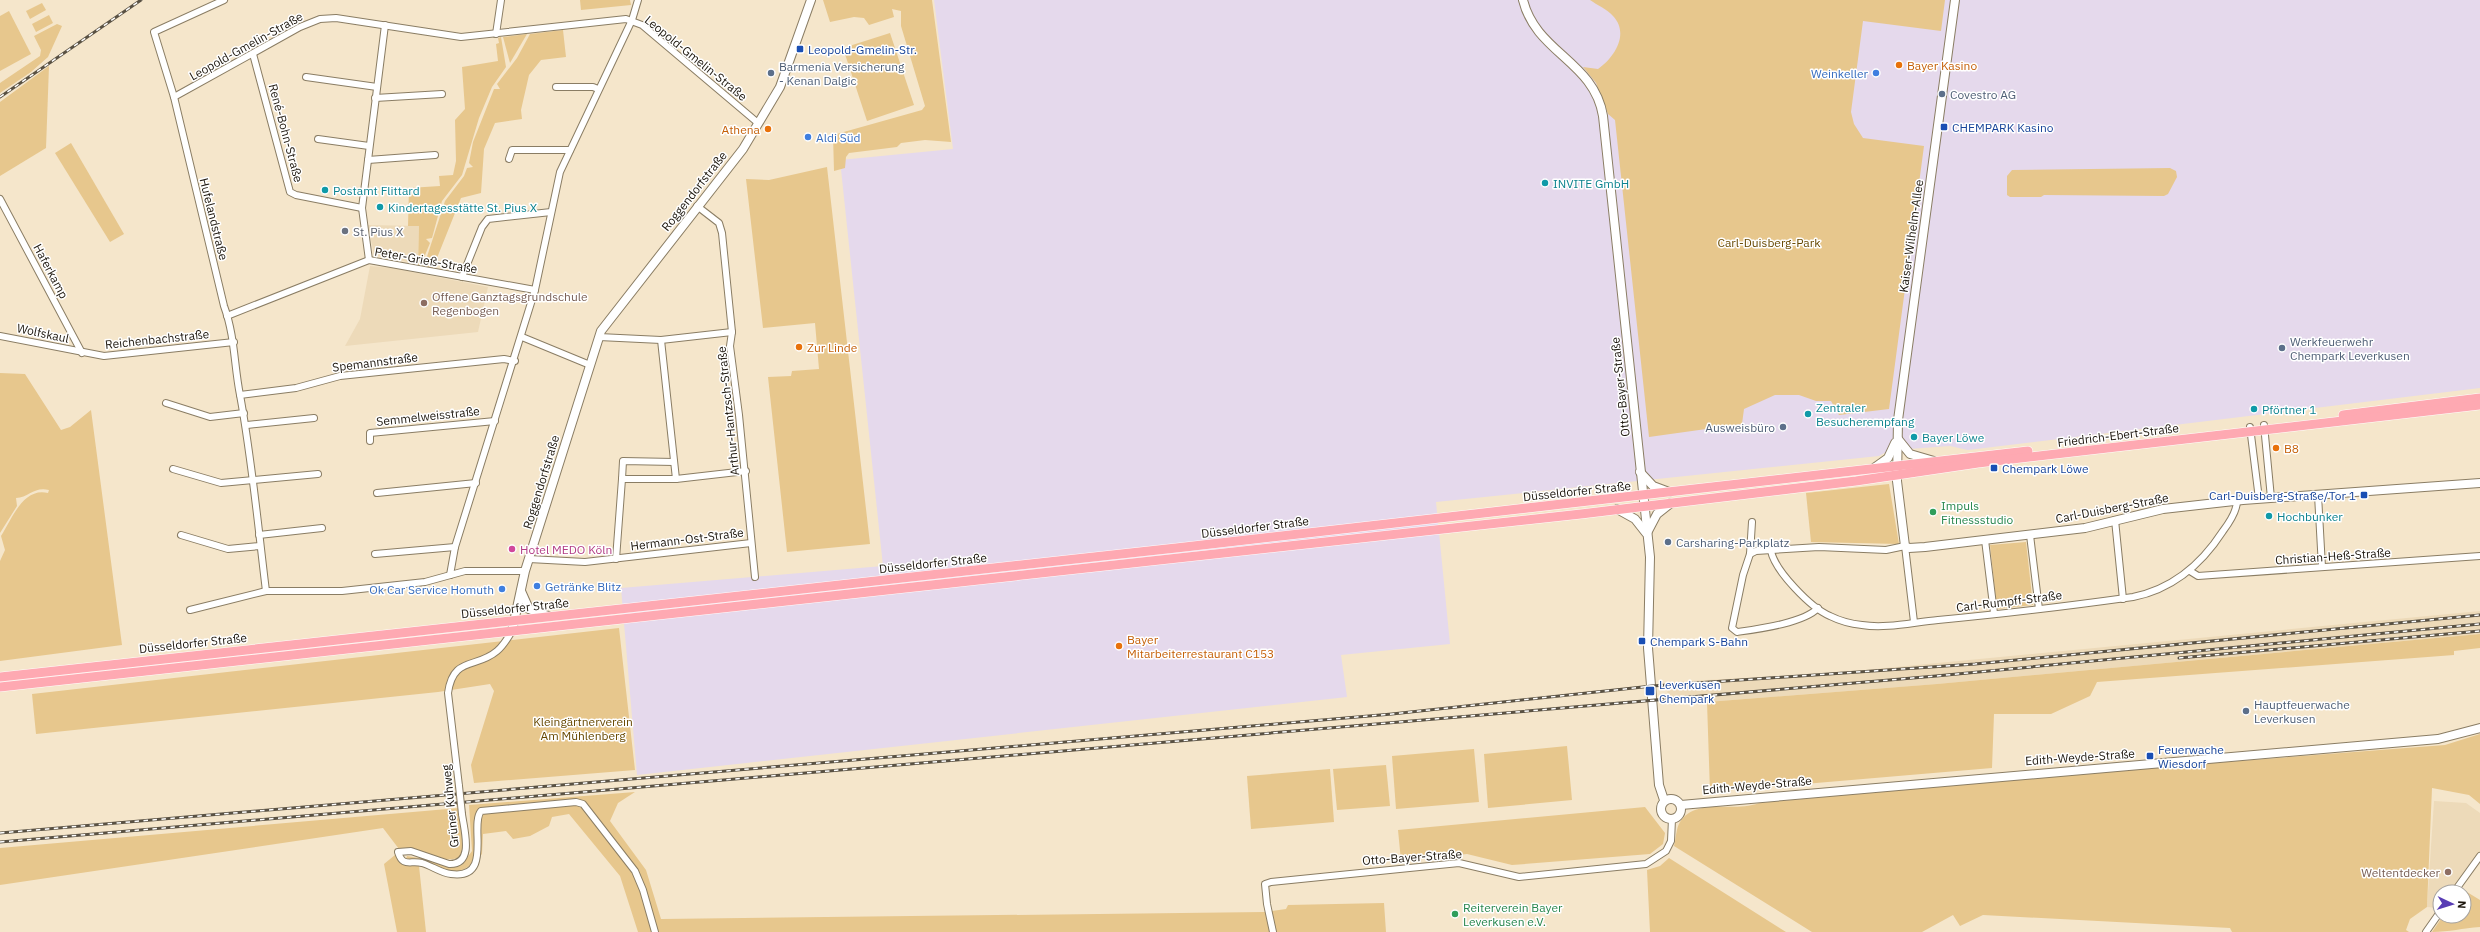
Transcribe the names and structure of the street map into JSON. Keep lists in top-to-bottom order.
{
  "streets": {
    "main road": ["Friedrich-Ebert-Straße", "Düsseldorfer Straße"],
    "street": [
      "Leopold-Gmelin-Straße",
      "René-Bohn-Straße",
      "Roggendorfstraße",
      "Hufelandstraße",
      "Kaiser-Wilhelm-Allee",
      "Peter-Grieß-Straße",
      "Haferkamp",
      "Wolfskaul",
      "Reichenbachstraße",
      "Spemannstraße",
      "Otto-Bayer-Straße",
      "Arthur-Hantzsch-Straße",
      "Semmelweisstraße",
      "Carl-Duisberg-Straße",
      "Hermann-Ost-Straße",
      "Christian-Heß-Straße",
      "Carl-Rumpff-Straße",
      "Edith-Weyde-Straße",
      "Grüner Kuhweg"
    ]
  },
  "crossings": [
    ["Leopold-Gmelin-Straße", "René-Bohn-Straße"],
    ["Leopold-Gmelin-Straße", "Roggendorfstraße"],
    ["Leopold-Gmelin-Straße", "Hufelandstraße"],
    ["Leopold-Gmelin-Straße", "Semmelweisstraße"],
    ["Roggendorfstraße", "Arthur-Hantzsch-Straße"],
    ["Roggendorfstraße", "Düsseldorfer Straße"],
    ["Roggendorfstraße", "Hermann-Ost-Straße"],
    ["Roggendorfstraße", "Grüner Kuhweg"],
    ["Hufelandstraße", "Peter-Grieß-Straße"],
    ["Hufelandstraße", "Reichenbachstraße"],
    ["Hufelandstraße", "Spemannstraße"],
    ["Kaiser-Wilhelm-Allee", "Friedrich-Ebert-Straße"],
    ["Kaiser-Wilhelm-Allee", "Carl-Duisberg-Straße"],
    ["Peter-Grieß-Straße", "Semmelweisstraße"],
    ["Haferkamp", "Wolfskaul"],
    ["Haferkamp", "Reichenbachstraße"],
    ["Wolfskaul", "Reichenbachstraße"],
    ["Spemannstraße", "Semmelweisstraße"],
    ["Otto-Bayer-Straße", "Düsseldorfer Straße"],
    ["Otto-Bayer-Straße", "Edith-Weyde-Straße"],
    ["Arthur-Hantzsch-Straße", "Hermann-Ost-Straße"],
    ["Friedrich-Ebert-Straße", "Düsseldorfer Straße"],
    ["Düsseldorfer Straße", "Grüner Kuhweg"],
    ["Carl-Duisberg-Straße", "Carl-Rumpff-Straße"],
    ["Christian-Heß-Straße", "Carl-Rumpff-Straße"]
  ],
  "parks": ["Carl-Duisberg-Park", "Kleingärtnerverein Am Mühlenberg"],
  "places": {
    "transit": [
      "Leopold-Gmelin-Str.",
      "CHEMPARK Kasino",
      "Chempark Löwe",
      "Carl-Duisberg-Straße/Tor 1",
      "Chempark S-Bahn",
      "Leverkusen Chempark",
      "Feuerwache Wiesdorf"
    ],
    "other": [
      "Bayer Kasino",
      "Barmenia Versicherung - Kenan Dalgic",
      "Weinkeller",
      "Covestro AG",
      "Athena",
      "Aldi Süd",
      "INVITE GmbH",
      "Postamt Flittard",
      "Kindertagesstätte St. Pius X",
      "St. Pius X",
      "Offene Ganztagsgrundschule Regenbogen",
      "Zur Linde",
      "Werkfeuerwehr Chempark Leverkusen",
      "Pförtner 1",
      "Zentraler Besucherempfang",
      "Ausweisbüro",
      "Bayer Löwe",
      "B8",
      "Impuls Fitnessstudio",
      "Hochbunker",
      "Carsharing-Parkplatz",
      "Hotel MEDO Köln",
      "Getränke Blitz",
      "Ok Car Service Homuth",
      "Bayer Mitarbeiterrestaurant C153",
      "Hauptfeuerwache Leverkusen",
      "Weltentdecker",
      "Reiterverein Bayer Leverkusen e.V."
    ]
  },
  "north": "right"
}
